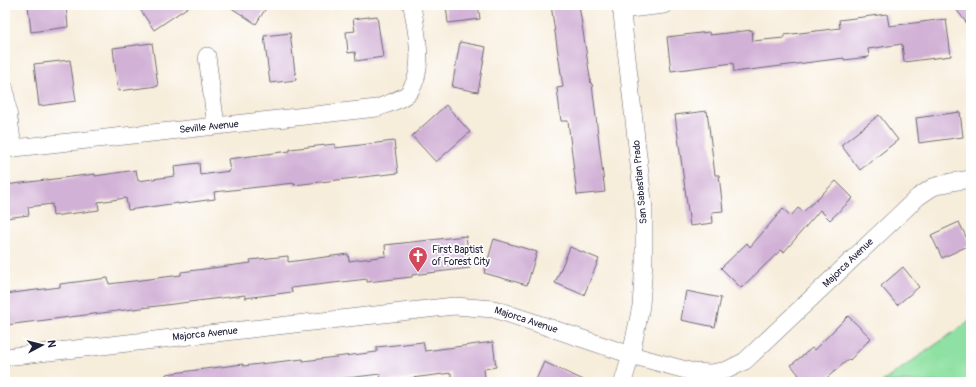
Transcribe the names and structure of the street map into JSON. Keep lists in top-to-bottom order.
{
  "streets": {
    "street": ["Seville Avenue", "San Sabastian Prado", "Majorca Avenue"]
  },
  "crossings": [
    ["San Sabastian Prado", "Majorca Avenue"]
  ],
  "places": {
    "church": ["First Baptist of Forest City"]
  },
  "north": "right"
}
